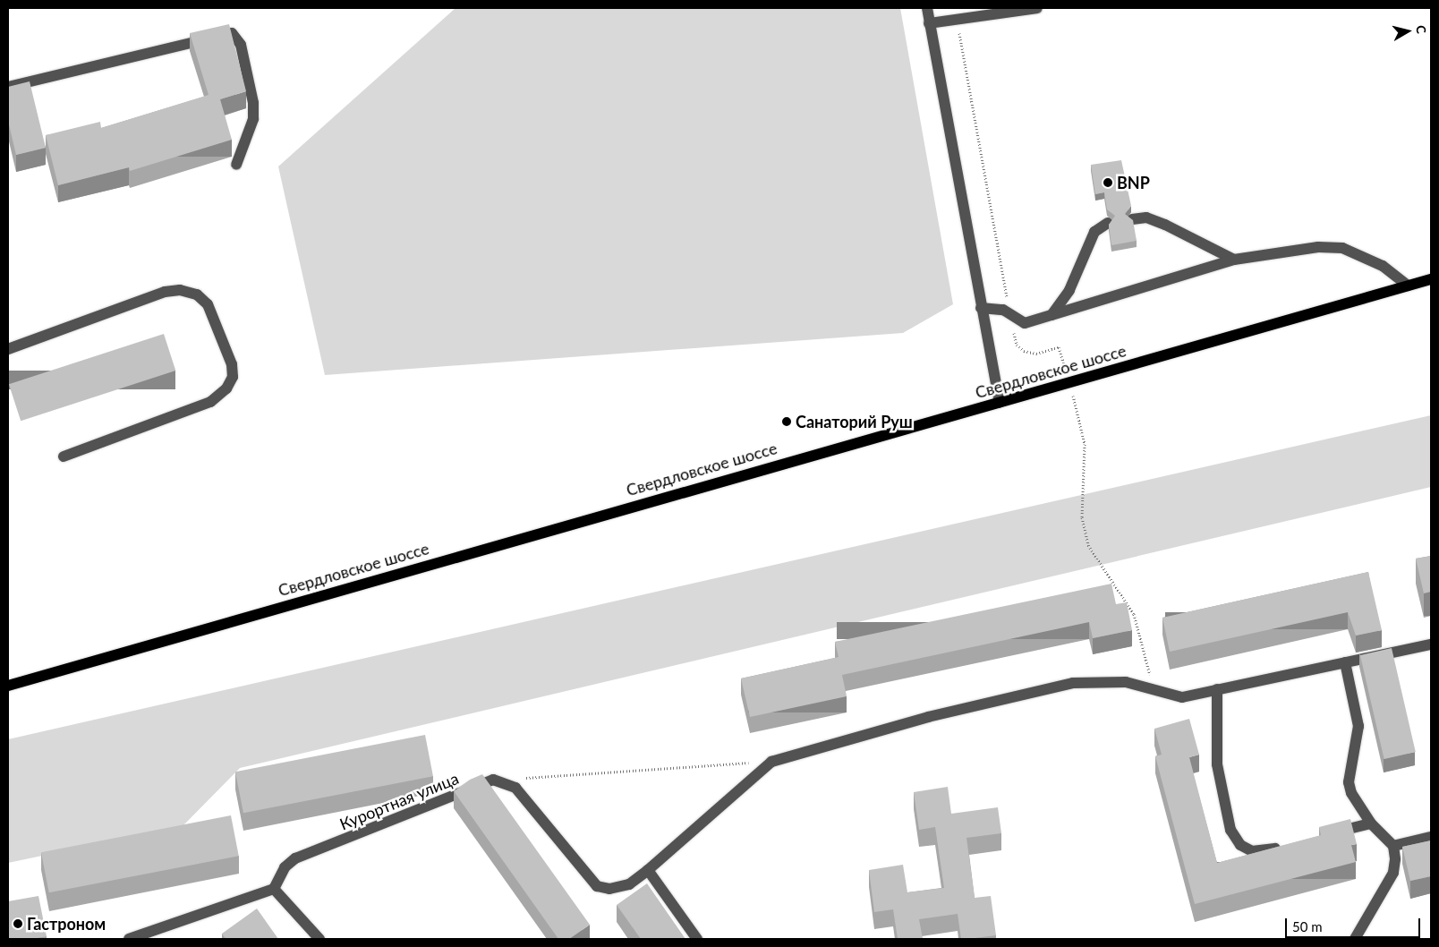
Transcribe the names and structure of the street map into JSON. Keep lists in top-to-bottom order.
{
  "streets": {
    "main road": ["Свердловское шоссе"],
    "street": ["Курортная улица"]
  },
  "places": ["BNP", "Санаторий Руш", "Гастроном"],
  "scale_bar": "50 m",
  "north": "right"
}
